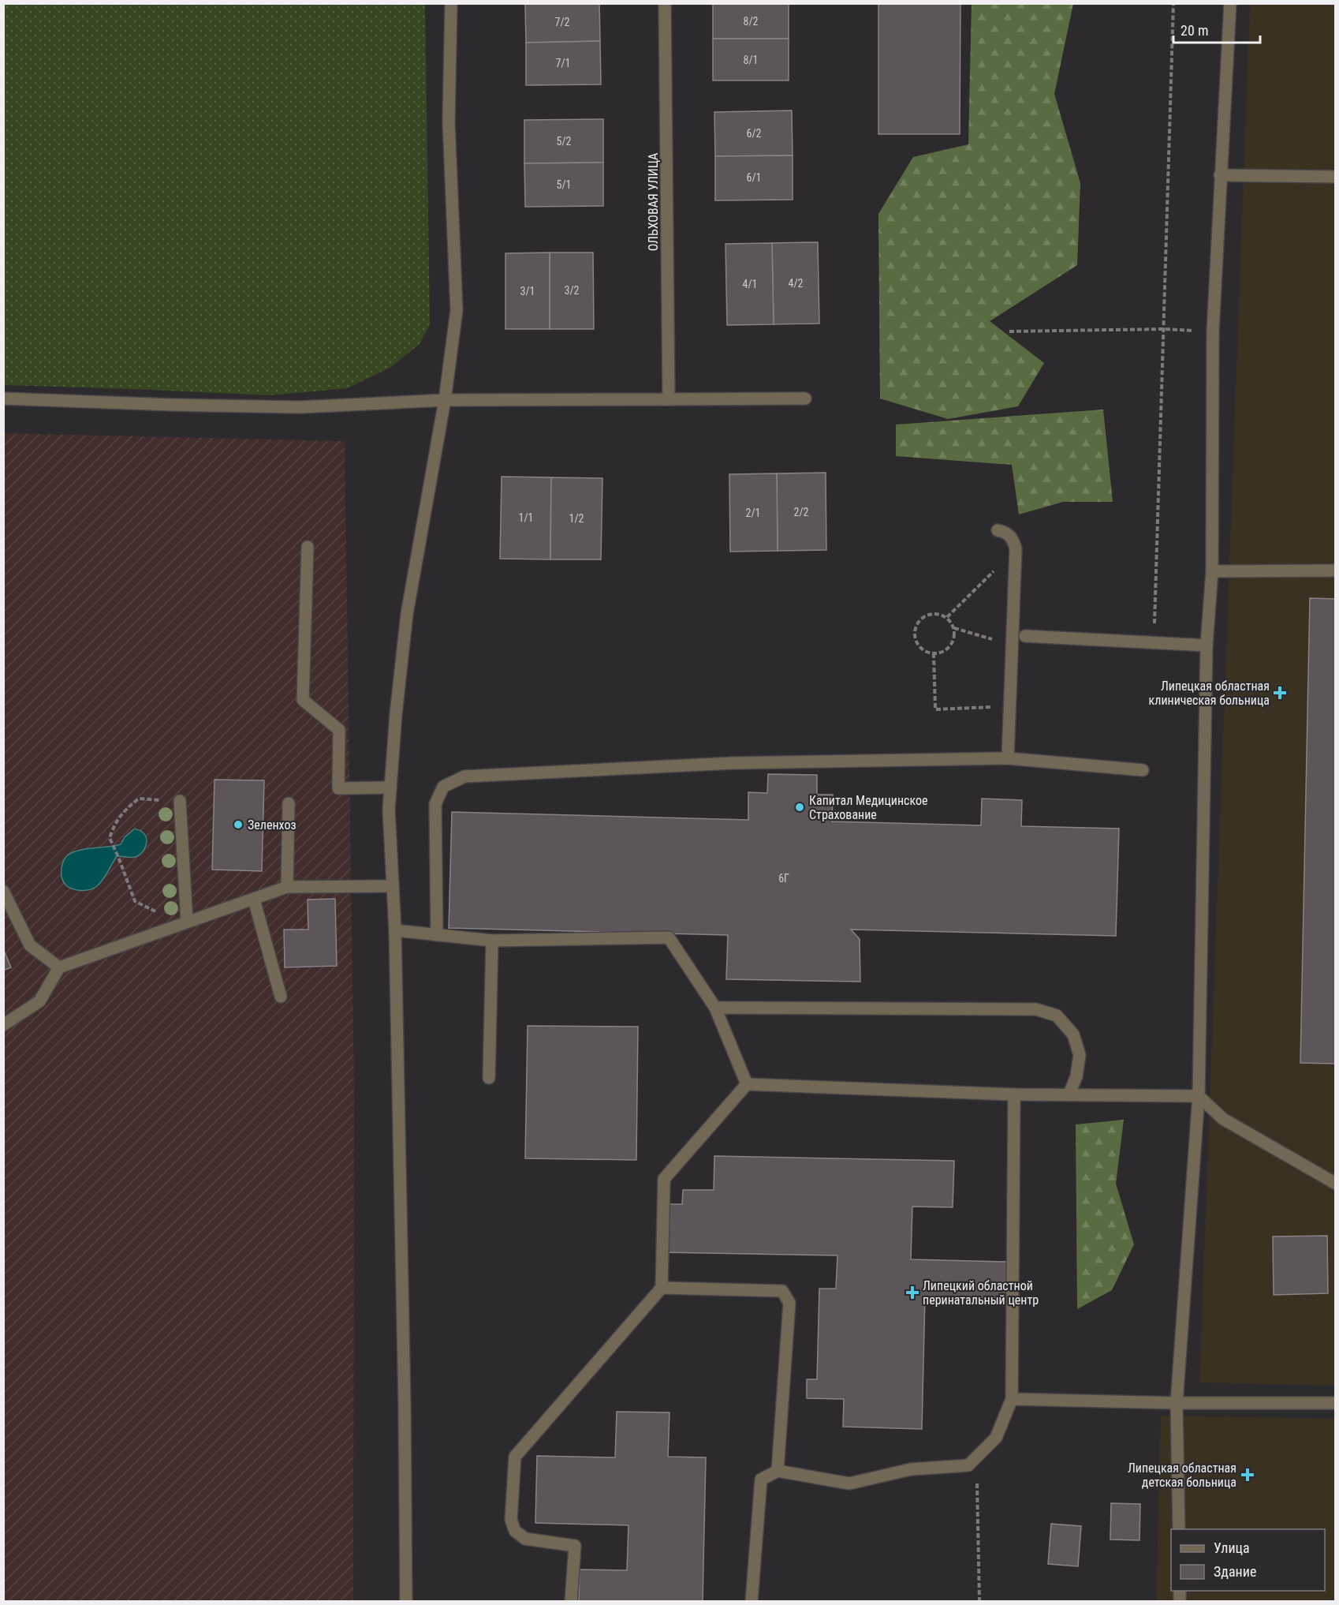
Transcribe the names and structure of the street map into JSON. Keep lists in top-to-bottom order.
{
  "streets": {
    "street": ["ОЛЬХОВАЯ УЛИЦА"]
  },
  "places": {
    "health": ["Липецкая областная клиническая больница", "Липецкий областной перинатальный центр", "Липецкая областная детская больница"],
    "other": ["Капитал Медицинское Страхование", "Зеленхоз"]
  },
  "house_numbers": [
    "8/2",
    "7/2",
    "8/1",
    "7/1",
    "6/2",
    "5/2",
    "6/1",
    "5/1",
    "4/2",
    "4/1",
    "3/2",
    "3/1",
    "2/2",
    "2/1",
    "1/1",
    "1/2",
    "6Г"
  ],
  "legend": ["Улица", "Здание"],
  "scale_bar": "20 m"
}
